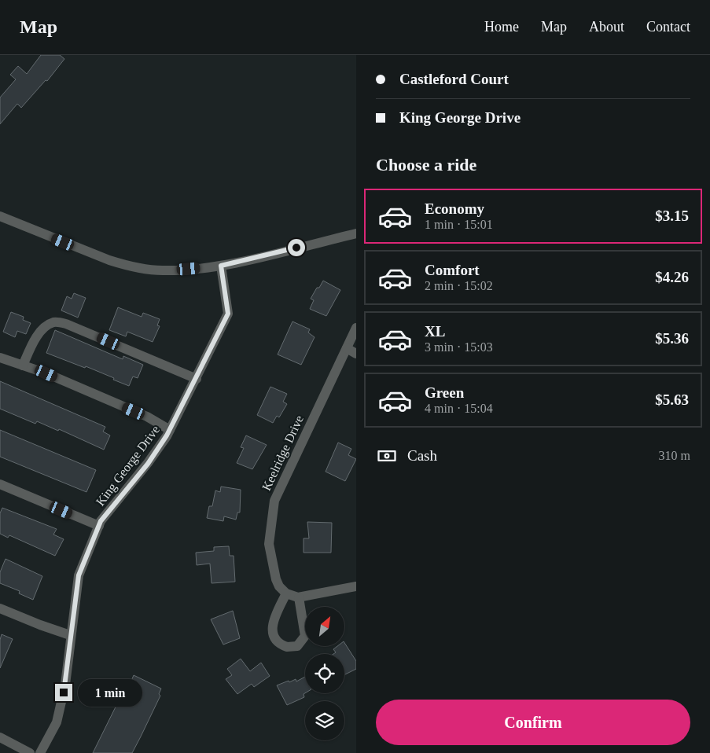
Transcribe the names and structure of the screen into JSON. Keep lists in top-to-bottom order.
{
  "streets": {
    "street": ["Keelridge Drive", "King George Drive"]
  },
  "north": "top right",
  "page": {
    "header": "Map",
    "nav": [
      "Home",
      "Map",
      "About",
      "Contact"
    ],
    "banner": ["Castleford Court", "King George Drive"],
    "heading": "Choose a ride",
    "list": [
      {
        "name": "Economy",
        "note": "1 min · 15:01",
        "value": "$3.15"
      },
      {
        "name": "Comfort",
        "note": "2 min · 15:02",
        "value": "$4.26"
      },
      {
        "name": "XL",
        "note": "3 min · 15:03",
        "value": "$5.36"
      },
      {
        "name": "Green",
        "note": "4 min · 15:04",
        "value": "$5.63"
      }
    ],
    "pay": ["Cash", "310 m"],
    "bubble": "1 min",
    "buttons": "Confirm"
  }
}
